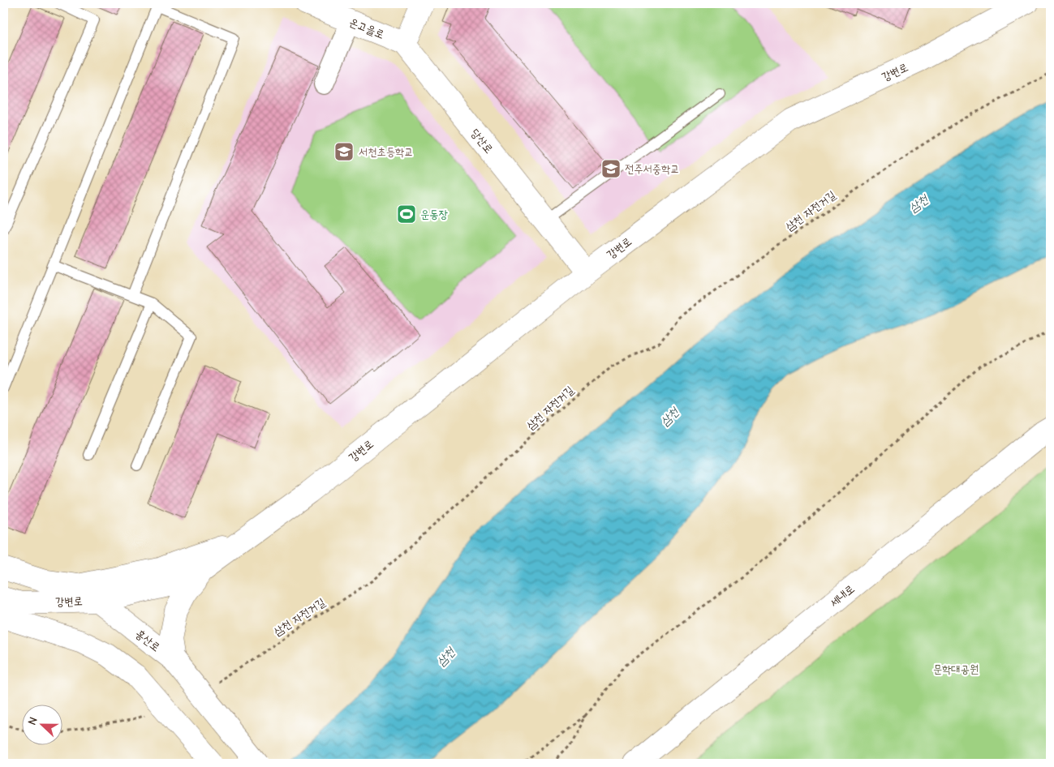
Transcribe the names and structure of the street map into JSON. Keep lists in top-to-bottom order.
{
  "streets": {
    "street": [
      "온고을로",
      "강변로",
      "당산로",
      "세내로",
      "홍산로"
    ],
    "path": ["삼천 자전거길"]
  },
  "crossings": [
    ["온고을로", "당산로"],
    ["강변로", "당산로"],
    ["강변로", "홍산로"]
  ],
  "water": ["삼천"],
  "parks": ["문학대공원"],
  "places": {
    "school or university": ["서천초등학교", "전주서중학교"],
    "sports": ["운동장"]
  },
  "north": "left"
}
